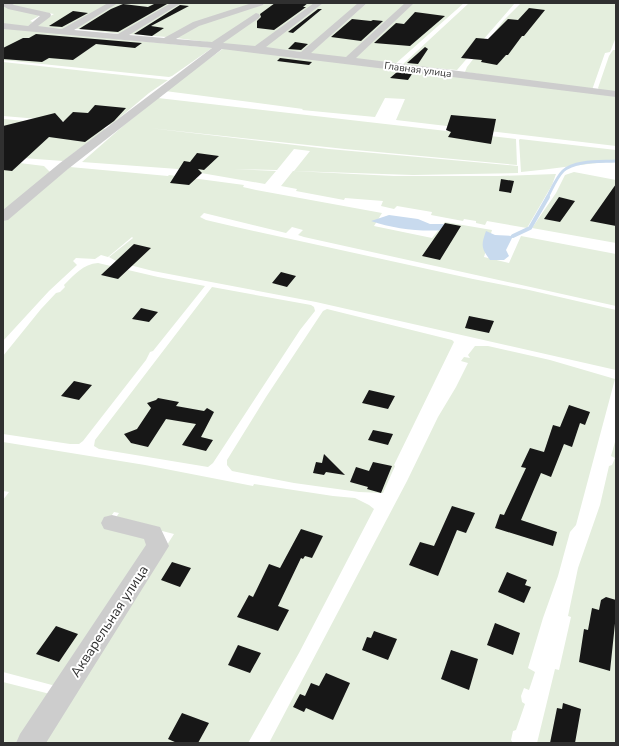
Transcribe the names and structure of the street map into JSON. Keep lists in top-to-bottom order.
{
  "streets": {
    "street": ["Главная улица", "Акварельная улица"]
  }
}
